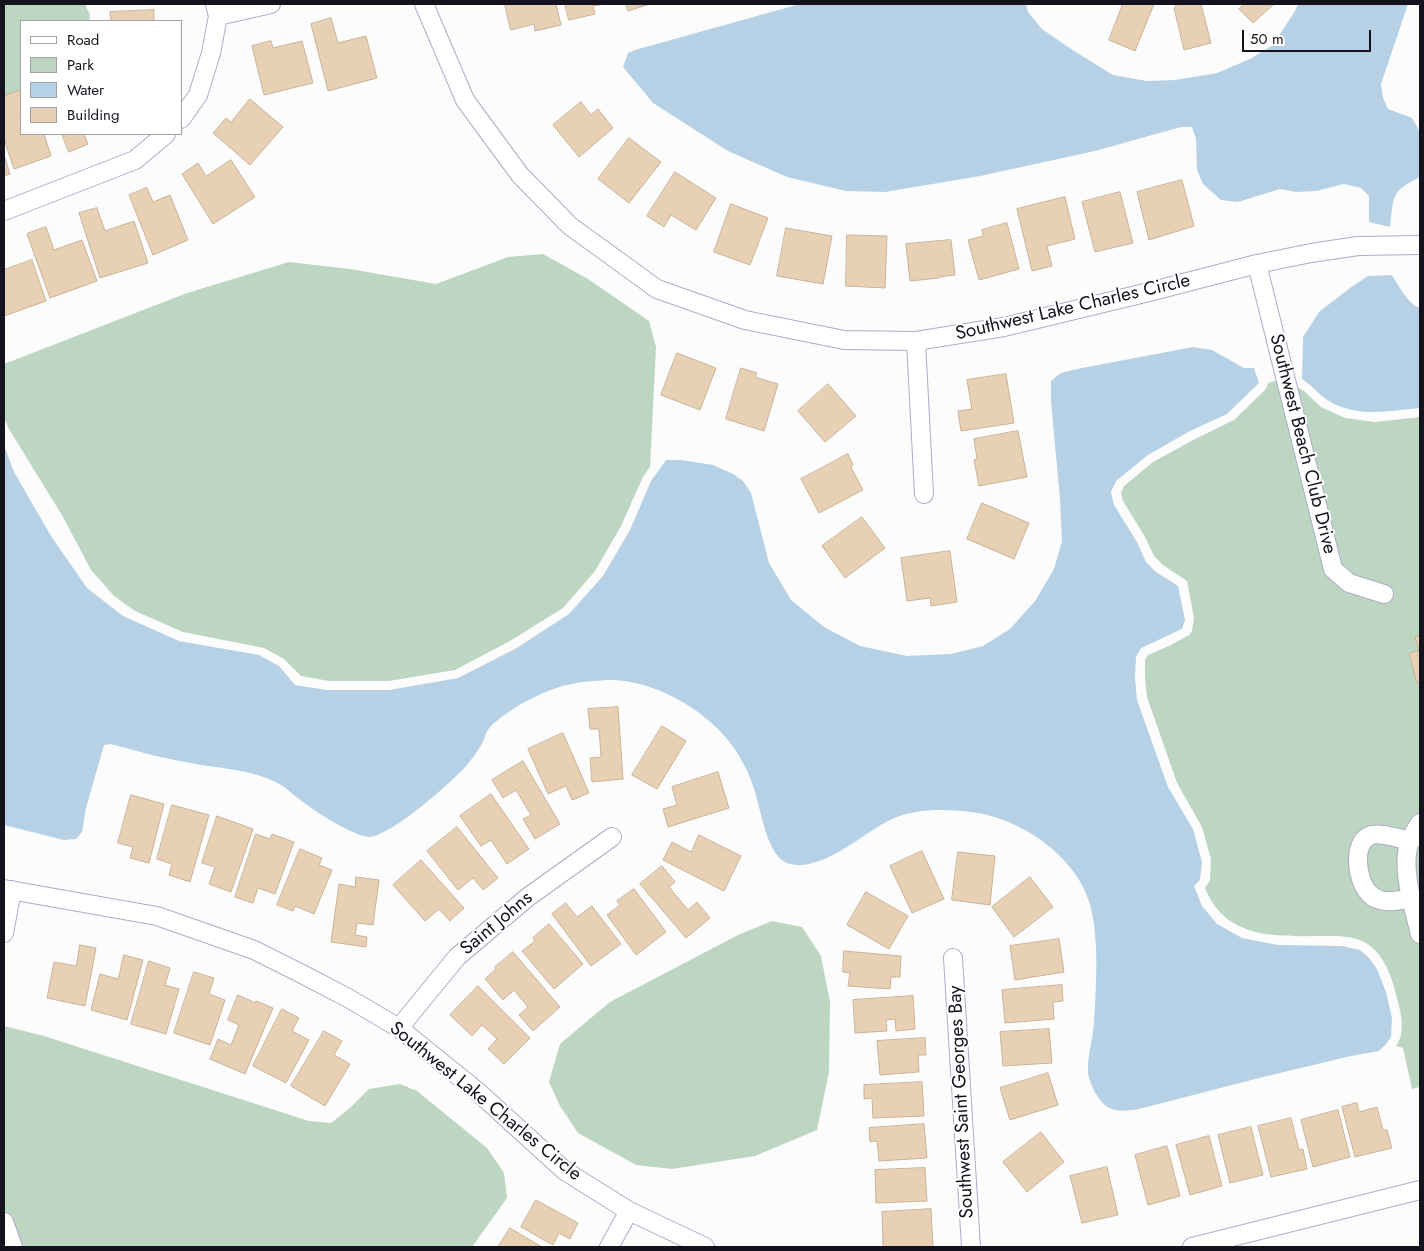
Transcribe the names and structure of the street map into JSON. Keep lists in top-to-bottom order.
{
  "streets": {
    "street": [
      "Southwest Lake Charles Circle",
      "Southwest Beach Club Drive",
      "Saint Johns",
      "Southwest Saint Georges Bay"
    ]
  },
  "crossings": [
    ["Southwest Lake Charles Circle", "Southwest Beach Club Drive"],
    ["Southwest Lake Charles Circle", "Saint Johns"]
  ],
  "legend": [
    "Road",
    "Park",
    "Water",
    "Building"
  ],
  "scale_bar": "50 m"
}
